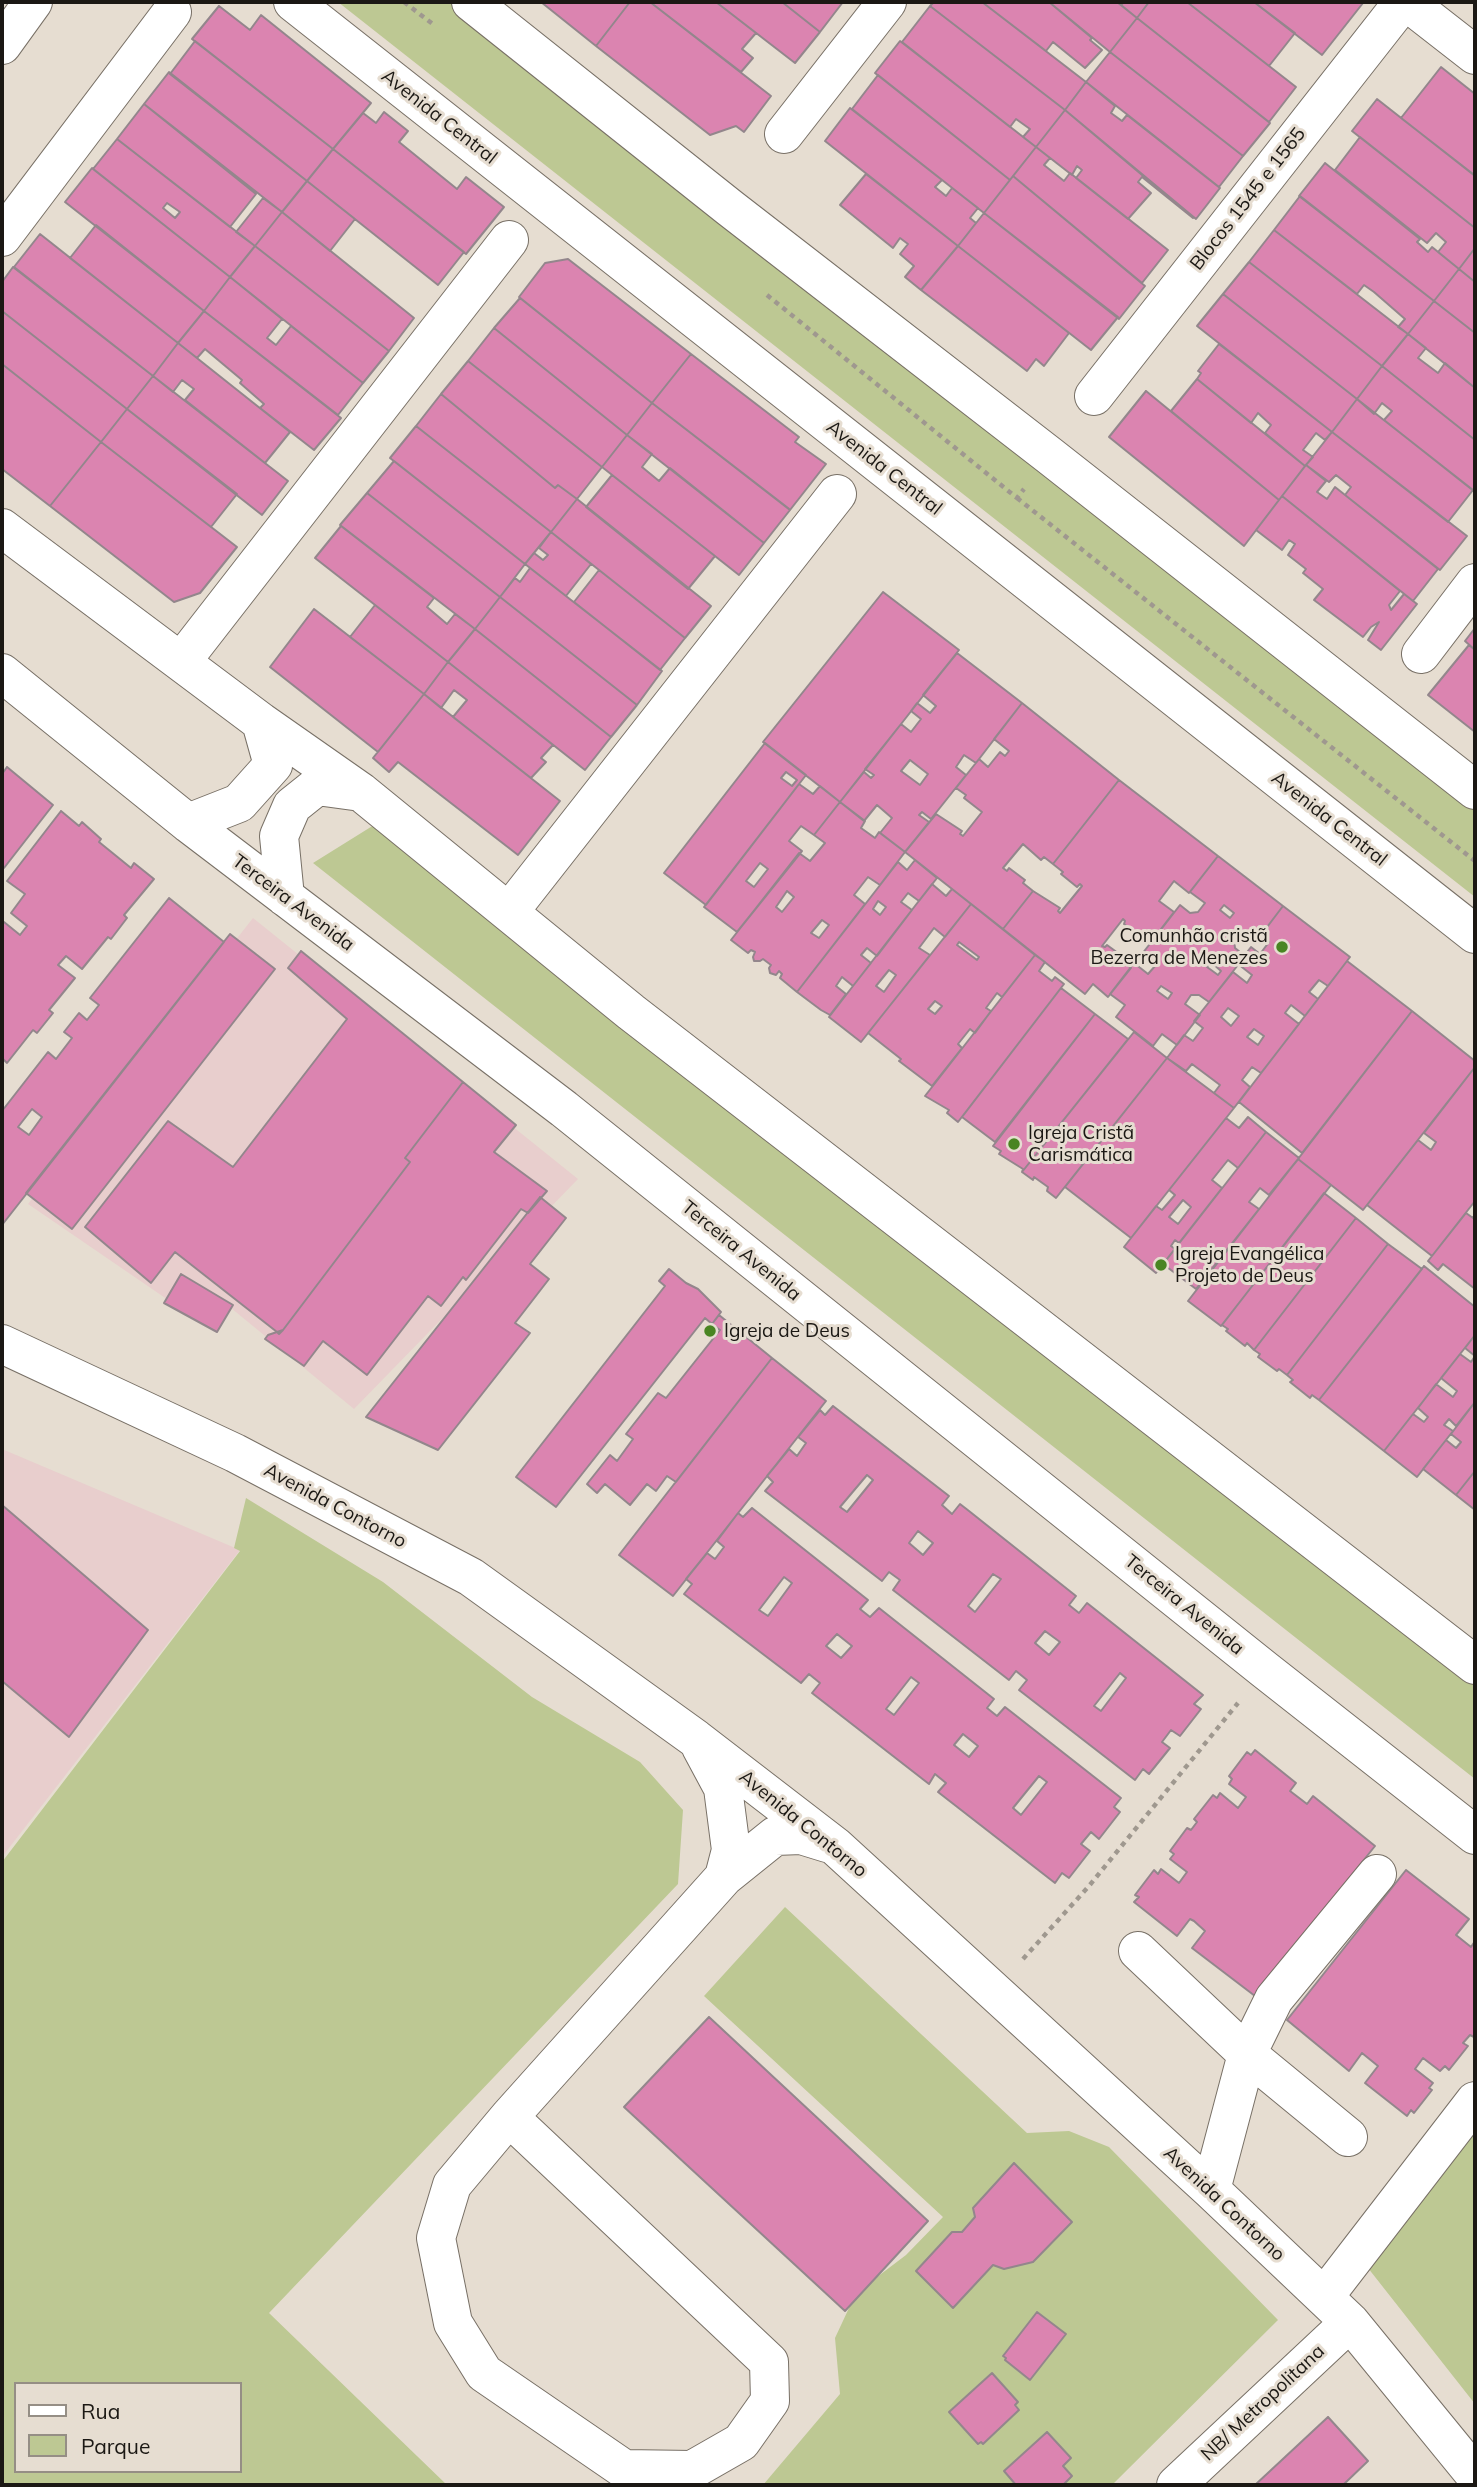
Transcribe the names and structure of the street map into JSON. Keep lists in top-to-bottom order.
{
  "streets": {
    "street": [
      "Avenida Central",
      "Blocos 1545 e 1565",
      "Terceira Avenida",
      "Avenida Contorno",
      "NB/ Metropolitana"
    ]
  },
  "crossings": [
    ["Avenida Contorno", "NB/ Metropolitana"]
  ],
  "places": [
    "Comunhão cristã Bezerra de Menezes",
    "Igreja Cristã Carismática",
    "Igreja Evangélica Projeto de Deus",
    "Igreja de Deus"
  ],
  "legend": ["Rua", "Parque"]
}
